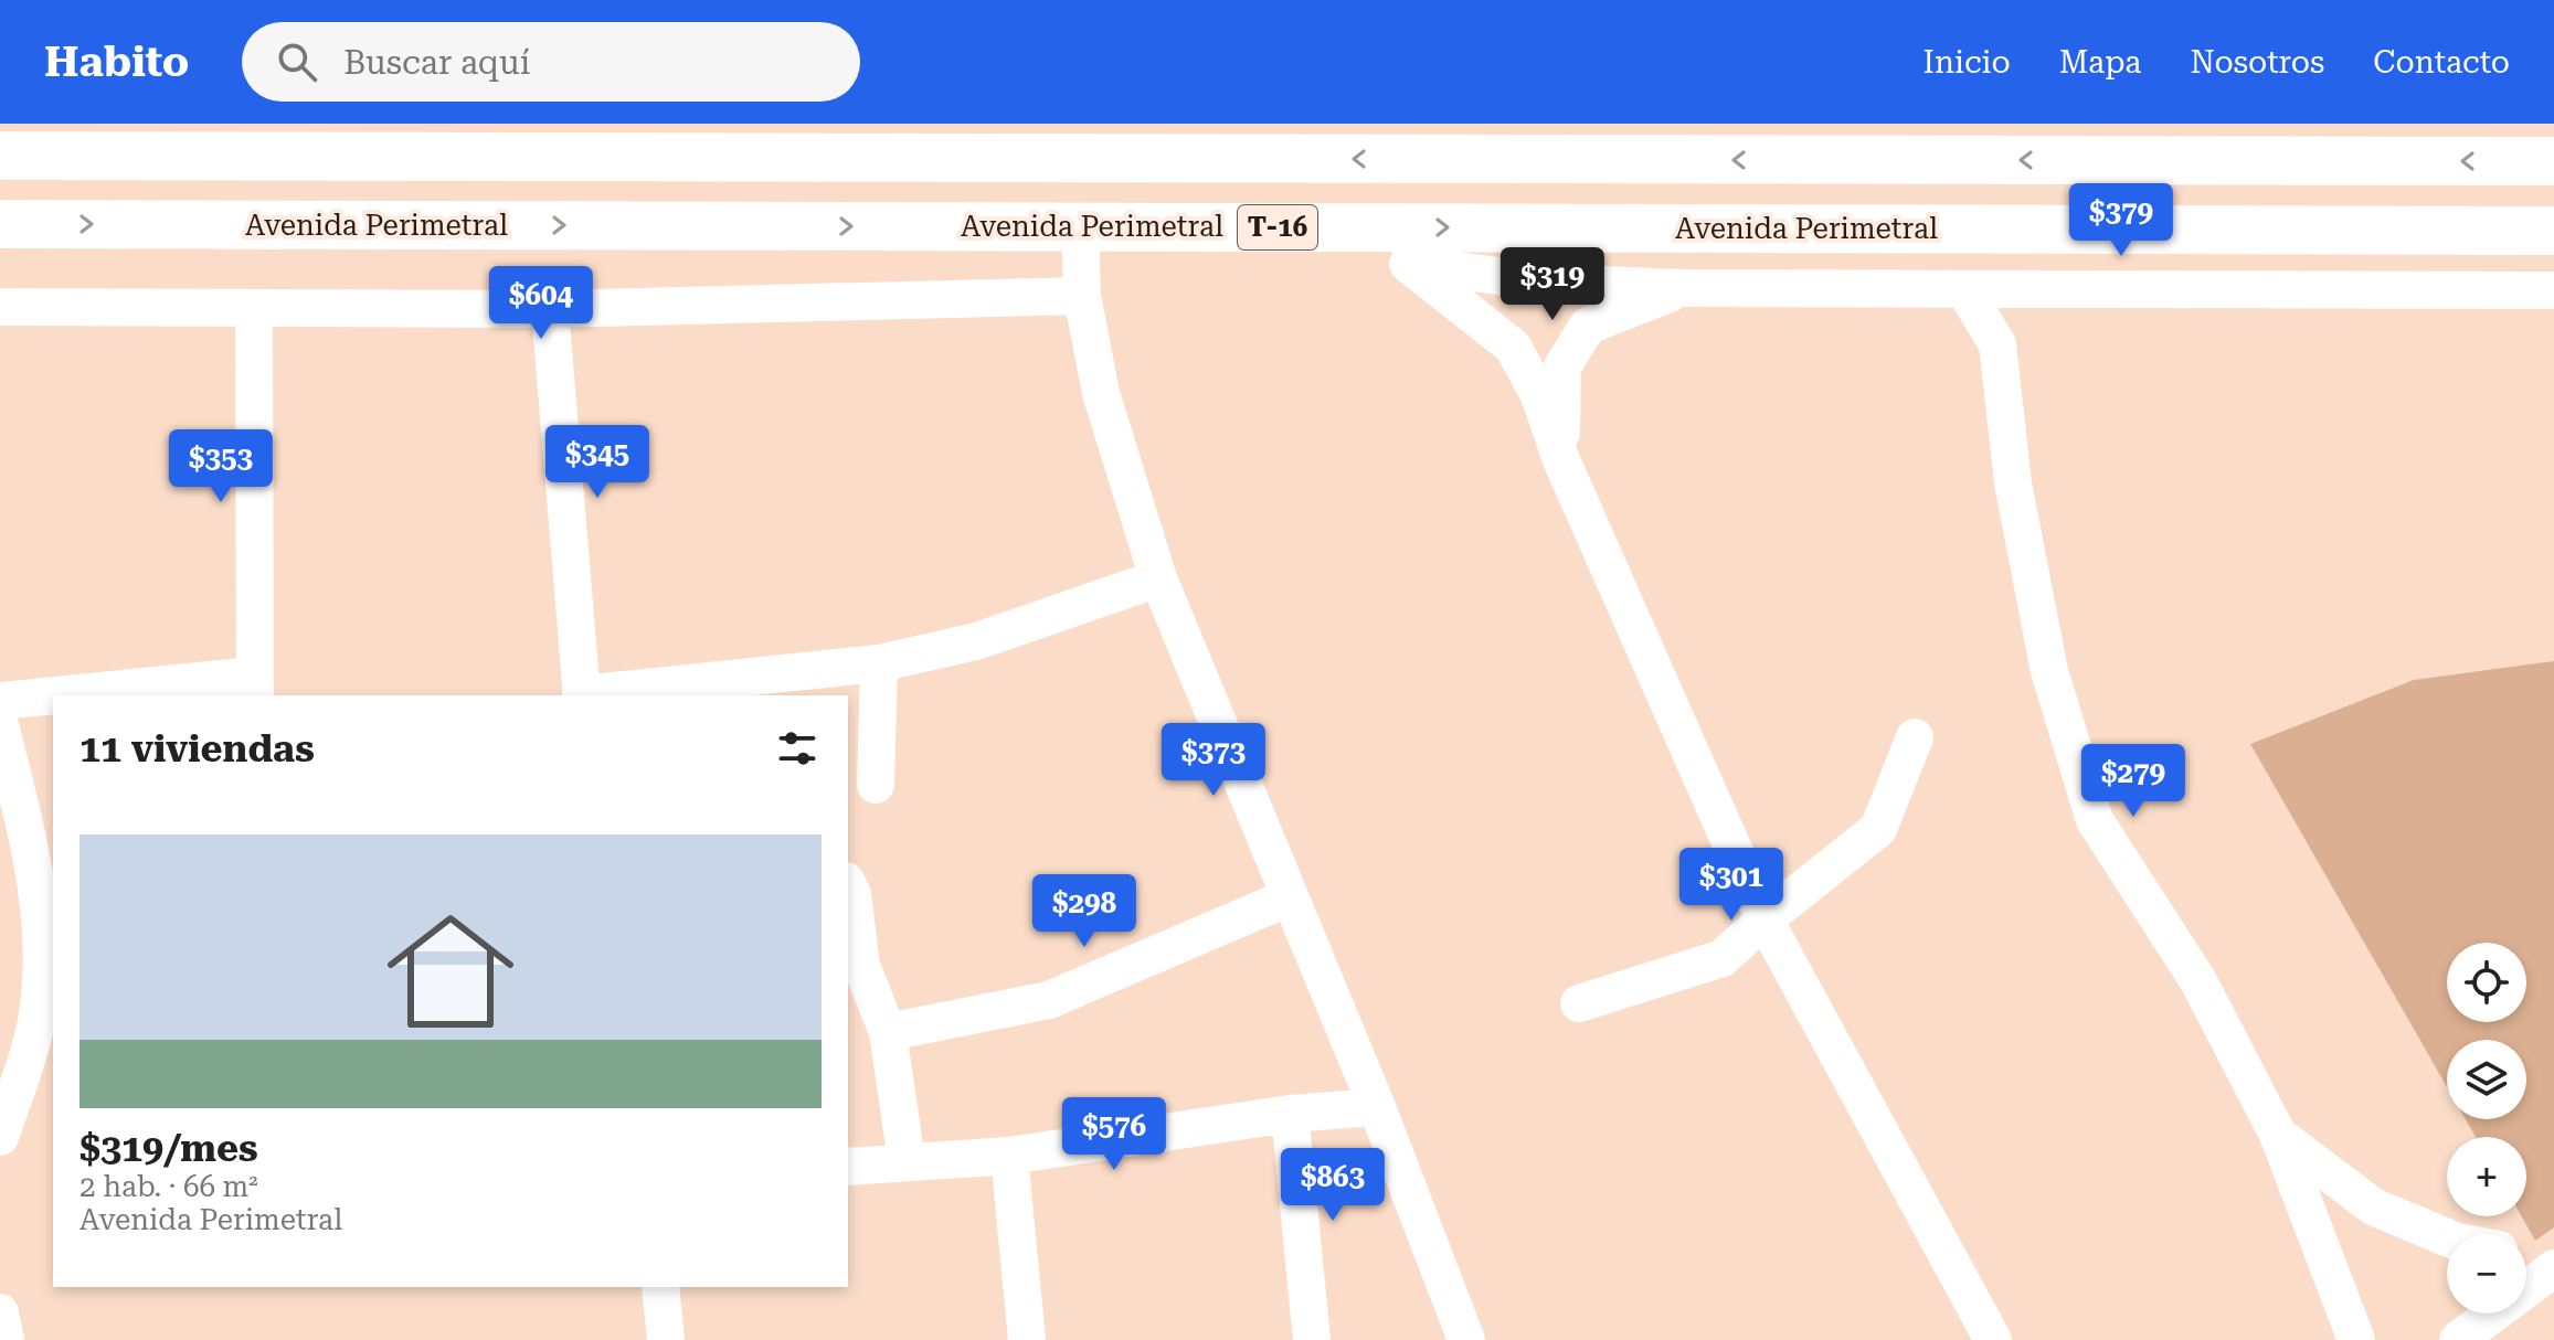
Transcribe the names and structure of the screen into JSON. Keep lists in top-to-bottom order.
{
  "streets": {
    "highway": ["Avenida Perimetral", "T-16"]
  },
  "page": {
    "header": "Habito",
    "search": "Buscar aquí",
    "nav": [
      "Inicio",
      "Mapa",
      "Nosotros",
      "Contacto"
    ],
    "price": [
      "$379",
      "$319",
      "$604",
      "$345",
      "$353",
      "$373",
      "$279",
      "$301",
      "$298",
      "$576",
      "$863"
    ],
    "heading": "11 viviendas",
    "list": [
      {
        "name": "$319/mes",
        "note": "2 hab. · 66 m² · Avenida Perimetral"
      }
    ],
    "map_buttons": ["+", "−"]
  }
}
